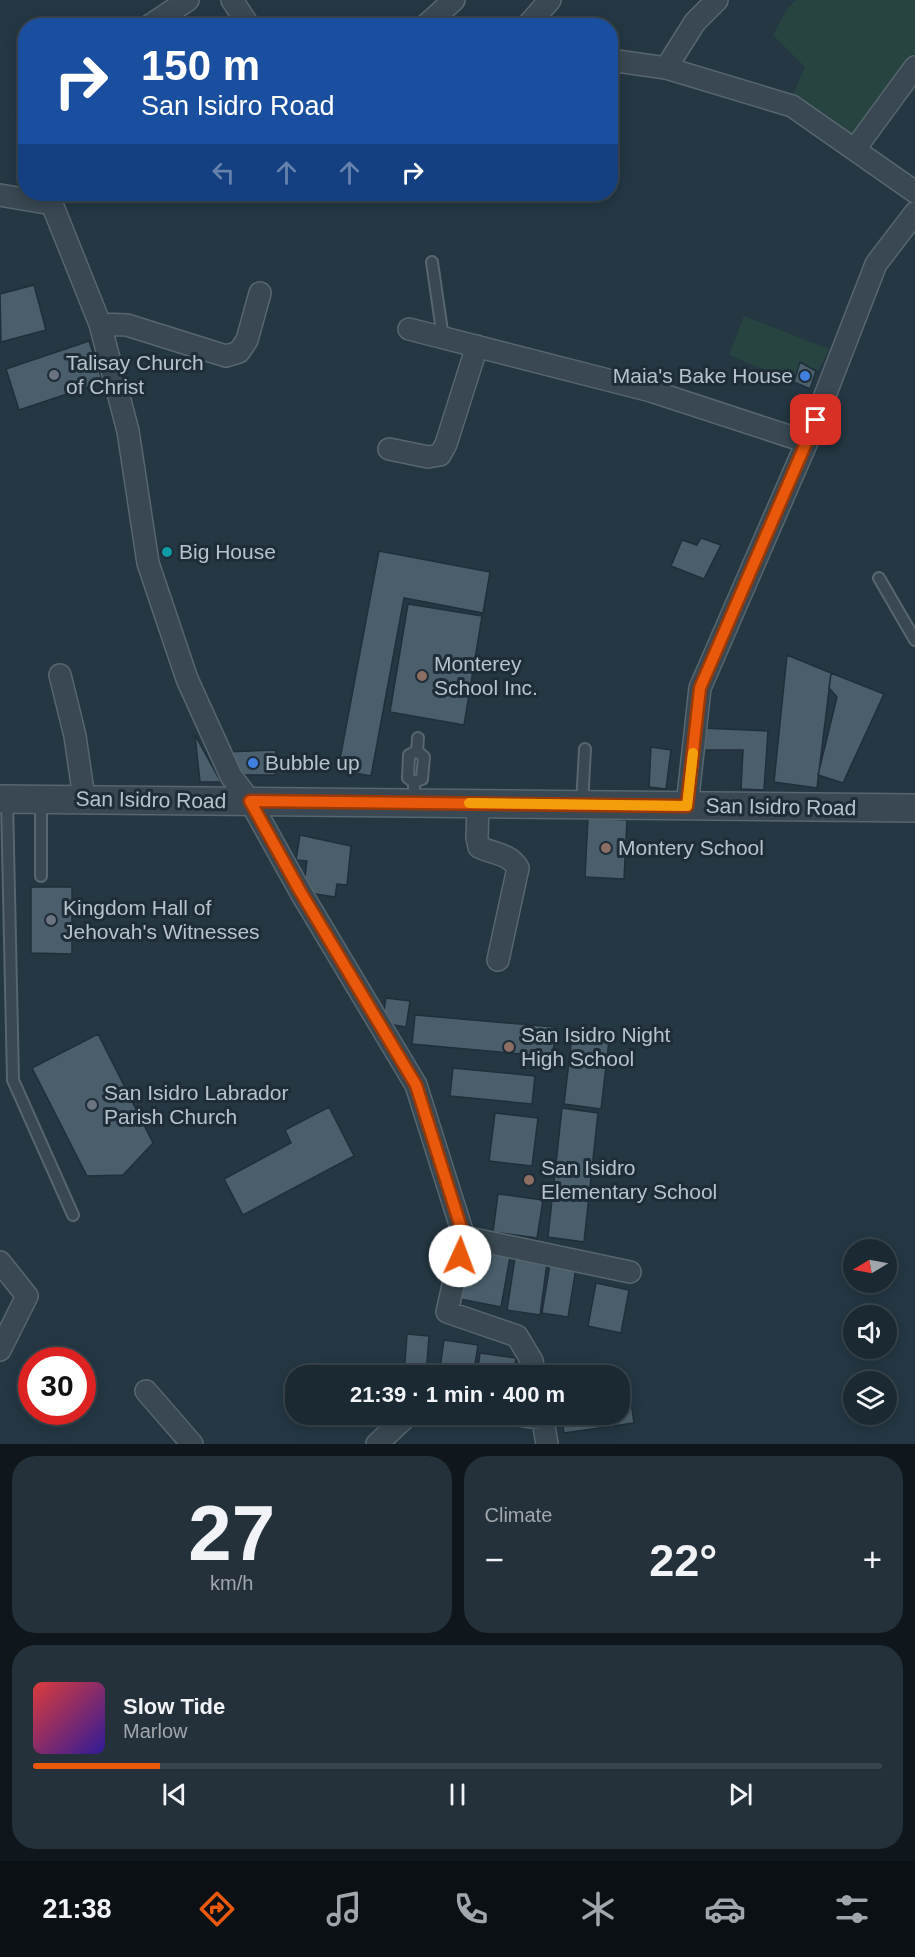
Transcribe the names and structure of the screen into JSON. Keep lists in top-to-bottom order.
{
  "streets": {
    "street": ["San Isidro Road"]
  },
  "places": [
    "Talisay Church of Christ",
    "Maia's Bake House",
    "Big House",
    "Monterey School Inc.",
    "Bubble up",
    "Montery School",
    "Kingdom Hall of Jehovah's Witnesses",
    "San Isidro Night High School",
    "San Isidro Labrador Parish Church",
    "San Isidro Elementary School"
  ],
  "north": "left",
  "page": {
    "turn": ["150 m", "San Isidro Road"],
    "limit": "30",
    "trip": "21:39 · 1 min · 400 m",
    "tile": [
      ["27", "km/h"],
      "Climate"
    ],
    "heat": ["−", "22°", "+"],
    "song": ["Slow Tide", "Marlow"],
    "tabs": "21:38"
  }
}
